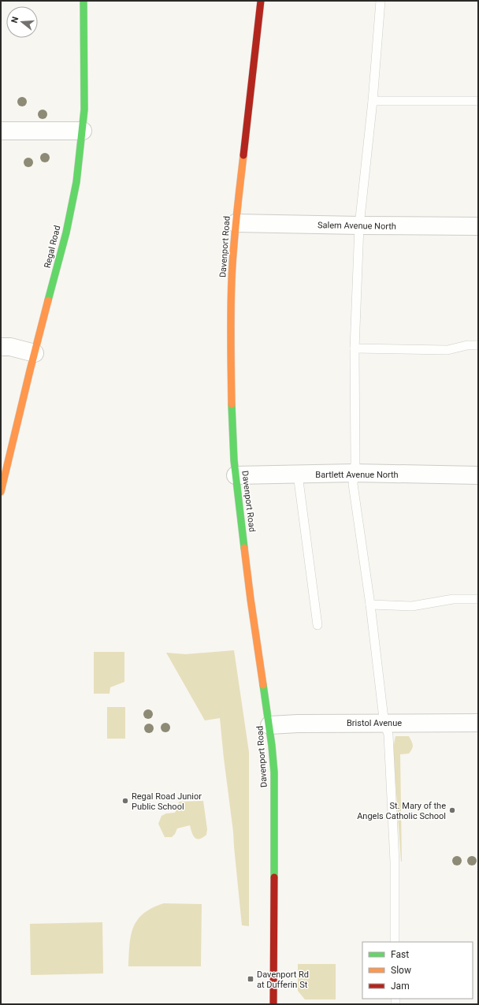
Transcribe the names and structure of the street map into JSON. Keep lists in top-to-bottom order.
{
  "streets": {
    "street": [
      "Salem Avenue North",
      "Regal Road",
      "Davenport Road",
      "Bartlett Avenue North",
      "Bristol Avenue"
    ]
  },
  "crossings": [
    ["Salem Avenue North", "Davenport Road"],
    ["Davenport Road", "Bartlett Avenue North"],
    ["Davenport Road", "Bristol Avenue"]
  ],
  "places": {
    "other": ["Regal Road Junior Public School", "St. Mary of the Angels Catholic School"],
    "transit": ["Davenport Rd at Dufferin St"]
  },
  "legend": ["Fast", "Slow", "Jam"],
  "north": "left"
}
